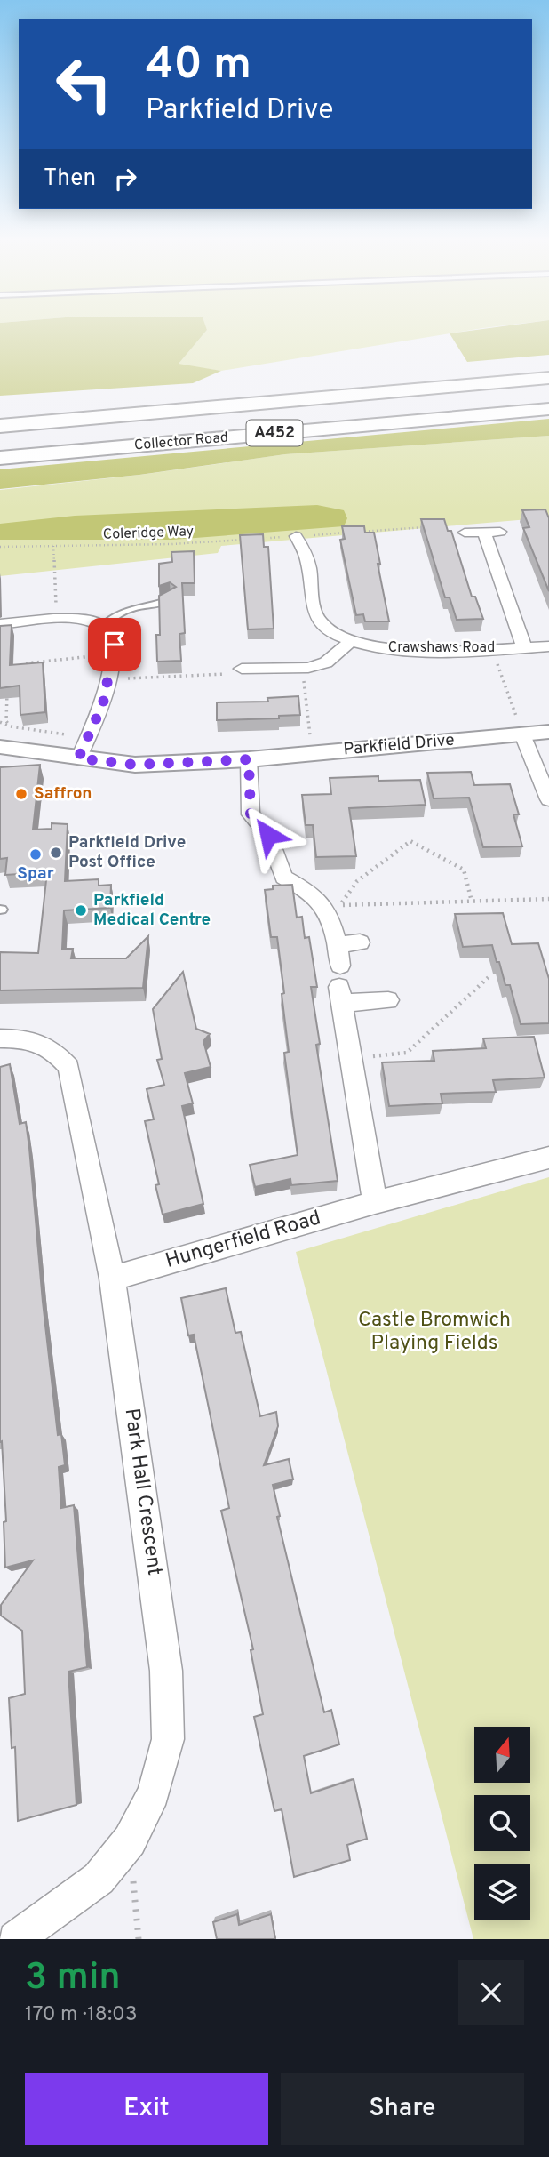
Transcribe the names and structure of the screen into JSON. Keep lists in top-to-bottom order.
{
  "streets": {
    "highway": ["A452", "Collector Road"],
    "street": [
      "Crawshaws Road",
      "Parkfield Drive",
      "Hungerfield Road",
      "Park Hall Crescent"
    ],
    "path": ["Coleridge Way"]
  },
  "crossings": [
    ["Coleridge Way", "Crawshaws Road"],
    ["Hungerfield Road", "Park Hall Crescent"]
  ],
  "parks": ["Castle Bromwich Playing Fields"],
  "places": [
    "Saffron",
    "Parkfield Drive Post Office",
    "Spar",
    "Parkfield Medical Centre"
  ],
  "north": "top",
  "page": {
    "turn": ["40 m", "Parkfield Drive"],
    "then": "Then",
    "heading": ["3 min", "170 m · 18:03"],
    "buttons": ["Exit", "Share"]
  }
}
